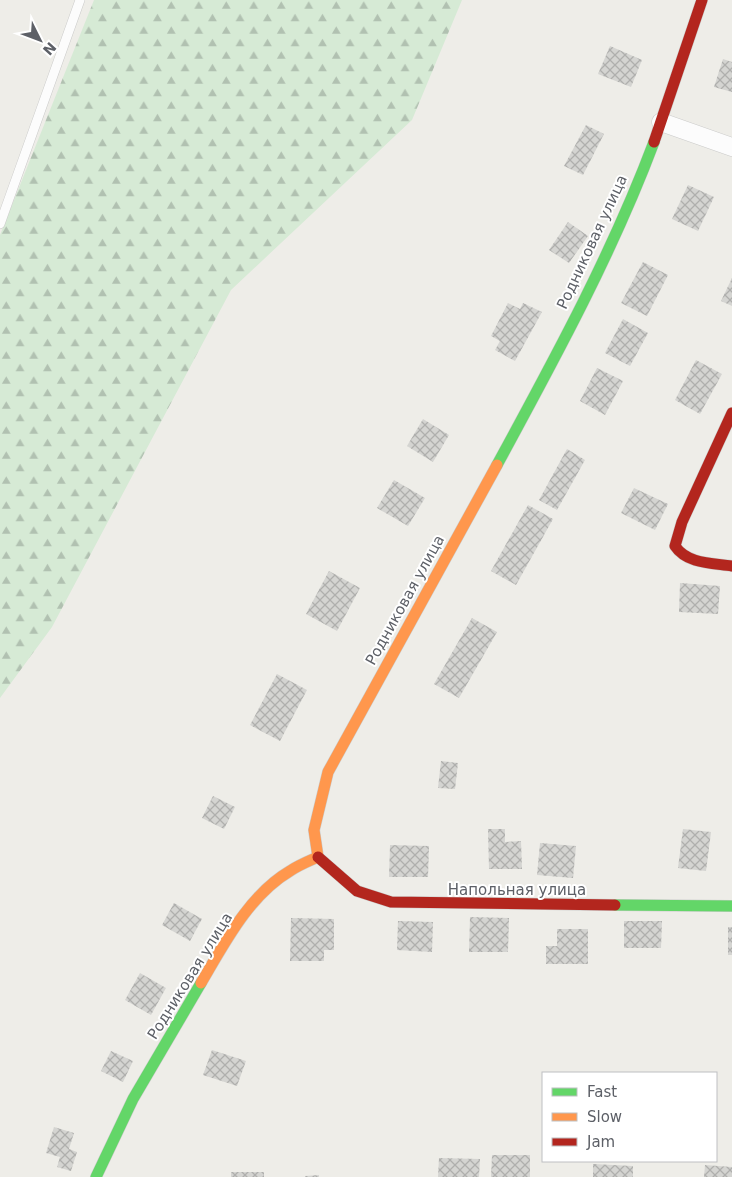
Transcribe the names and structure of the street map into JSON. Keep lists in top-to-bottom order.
{
  "streets": {
    "street": ["Родниковая улица", "Напольная улица"]
  },
  "crossings": [
    ["Родниковая улица", "Напольная улица"]
  ],
  "legend": ["Fast", "Slow", "Jam"],
  "north": "bottom right"
}
